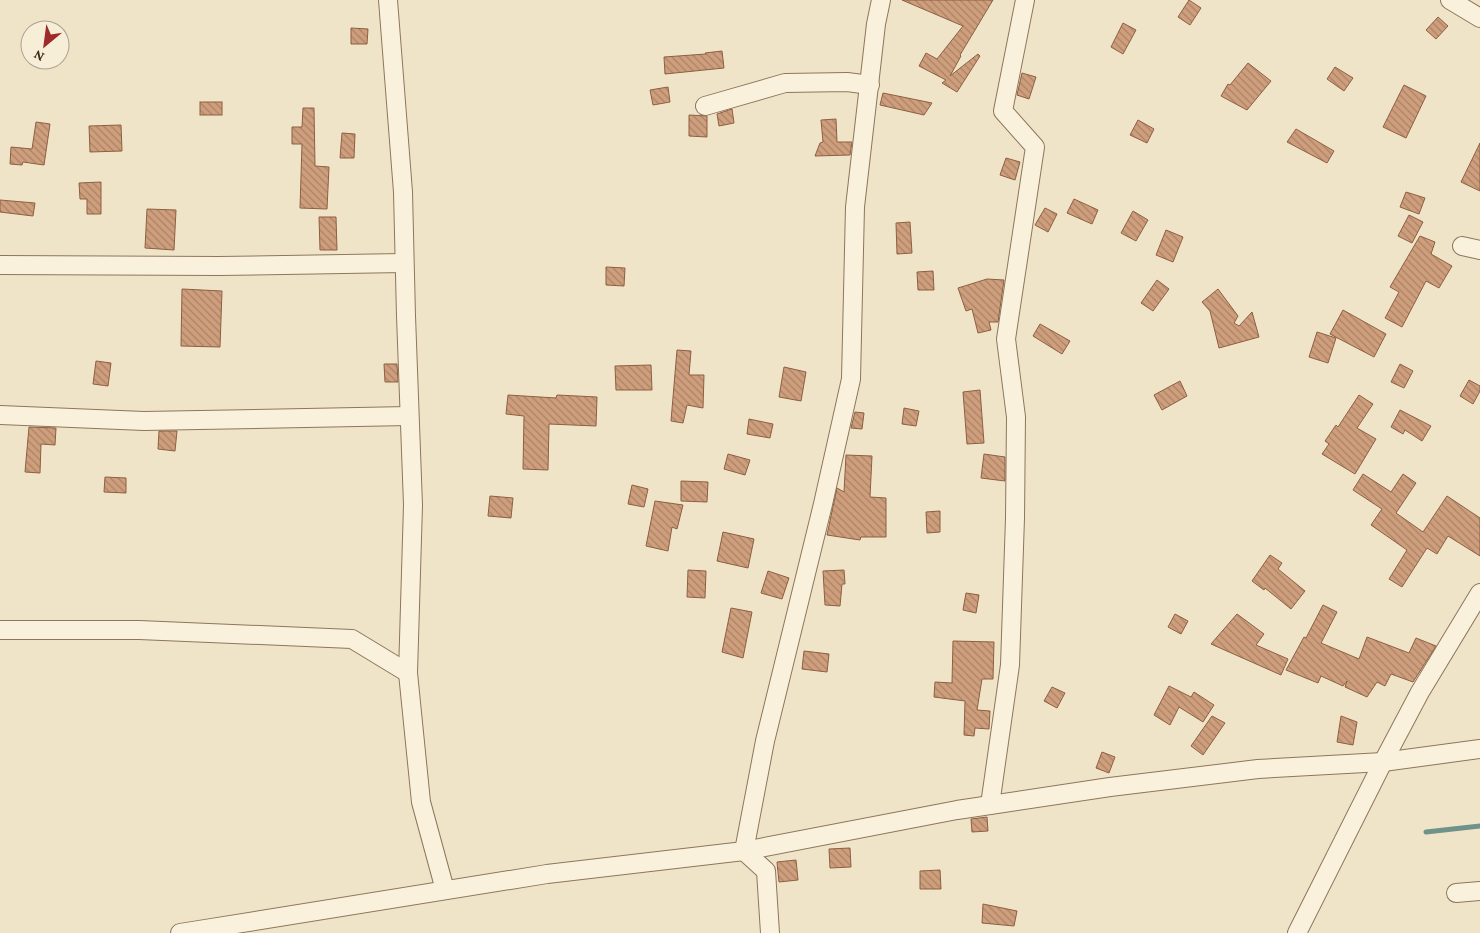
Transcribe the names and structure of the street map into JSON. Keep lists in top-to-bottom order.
{
  "north": "bottom left"
}
